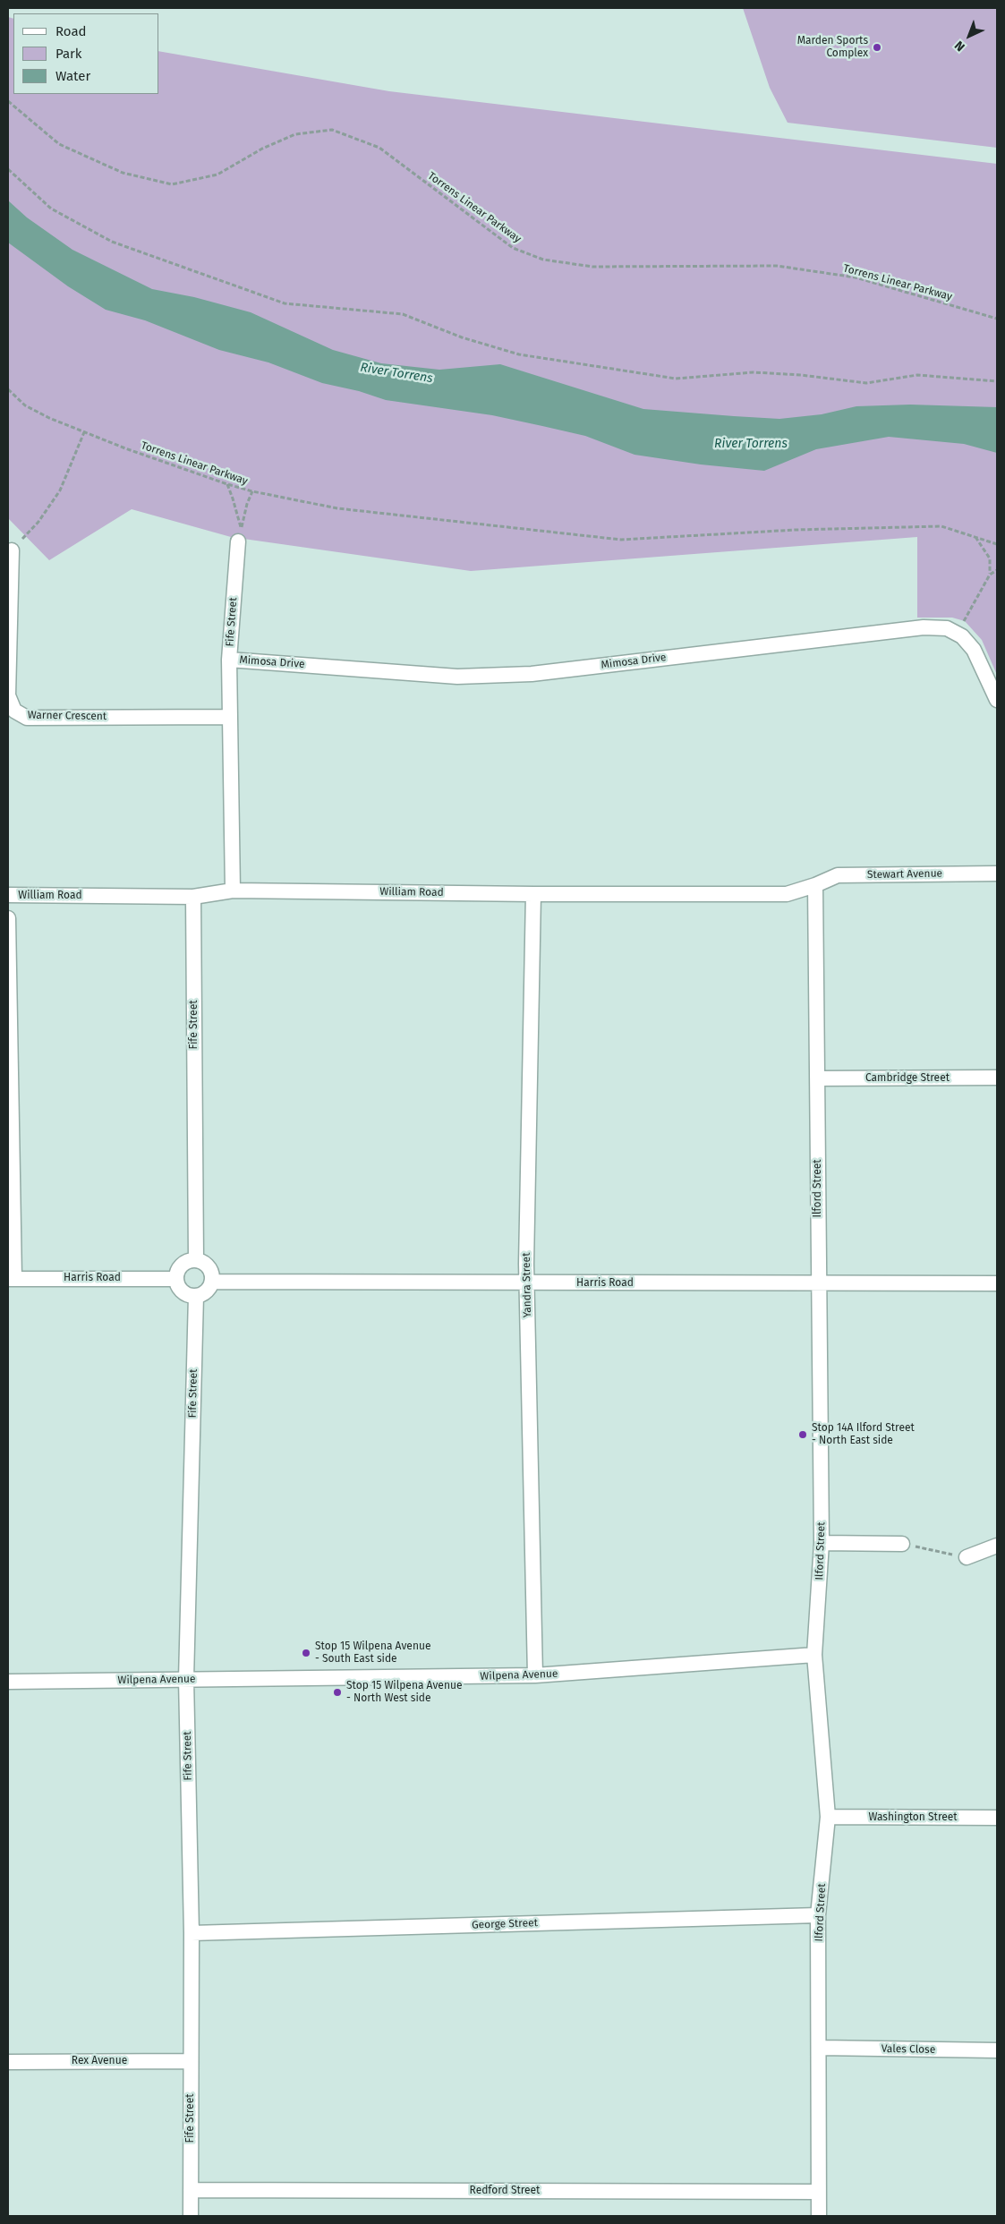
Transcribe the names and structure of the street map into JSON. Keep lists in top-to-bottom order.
{
  "streets": {
    "street": [
      "Fife Street",
      "Mimosa Drive",
      "Warner Crescent",
      "Stewart Avenue",
      "William Road",
      "Cambridge Street",
      "Ilford Street",
      "Harris Road",
      "Yandra Street",
      "Wilpena Avenue",
      "Washington Street",
      "George Street",
      "Vales Close",
      "Rex Avenue",
      "Redford Street"
    ],
    "path": ["Torrens Linear Parkway"]
  },
  "crossings": [
    ["Fife Street", "Mimosa Drive"],
    ["Fife Street", "Warner Crescent"],
    ["Fife Street", "William Road"],
    ["Fife Street", "Harris Road"],
    ["Fife Street", "Wilpena Avenue"],
    ["Fife Street", "George Street"],
    ["Fife Street", "Rex Avenue"],
    ["Fife Street", "Redford Street"],
    ["Stewart Avenue", "William Road"],
    ["Stewart Avenue", "Ilford Street"],
    ["William Road", "Ilford Street"],
    ["William Road", "Yandra Street"],
    ["Cambridge Street", "Ilford Street"],
    ["Ilford Street", "Harris Road"],
    ["Ilford Street", "Wilpena Avenue"],
    ["Ilford Street", "Washington Street"],
    ["Ilford Street", "George Street"],
    ["Ilford Street", "Vales Close"],
    ["Ilford Street", "Redford Street"],
    ["Harris Road", "Yandra Street"],
    ["Yandra Street", "Wilpena Avenue"]
  ],
  "water": ["River Torrens"],
  "places": [
    "Marden Sports Complex",
    "Stop 14A Ilford Street - North East side",
    "Stop 15 Wilpena Avenue - South East side",
    "Stop 15 Wilpena Avenue - North West side"
  ],
  "legend": ["Road", "Park", "Water"],
  "north": "bottom left"
}
